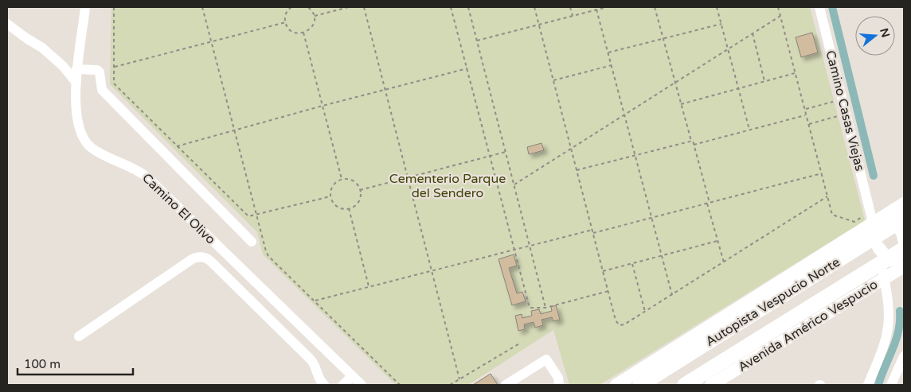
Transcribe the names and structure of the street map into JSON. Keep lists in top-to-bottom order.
{
  "streets": {
    "highway": ["Autopista Vespucio Norte"],
    "main road": ["Avenida Américo Vespucio"],
    "street": ["Camino Casas Viejas", "Camino El Olivo"]
  },
  "crossings": [
    ["Camino Casas Viejas", "Avenida Américo Vespucio"]
  ],
  "parks": ["Cementerio Parque del Sendero"],
  "scale_bar": "100 m",
  "north": "right"
}
